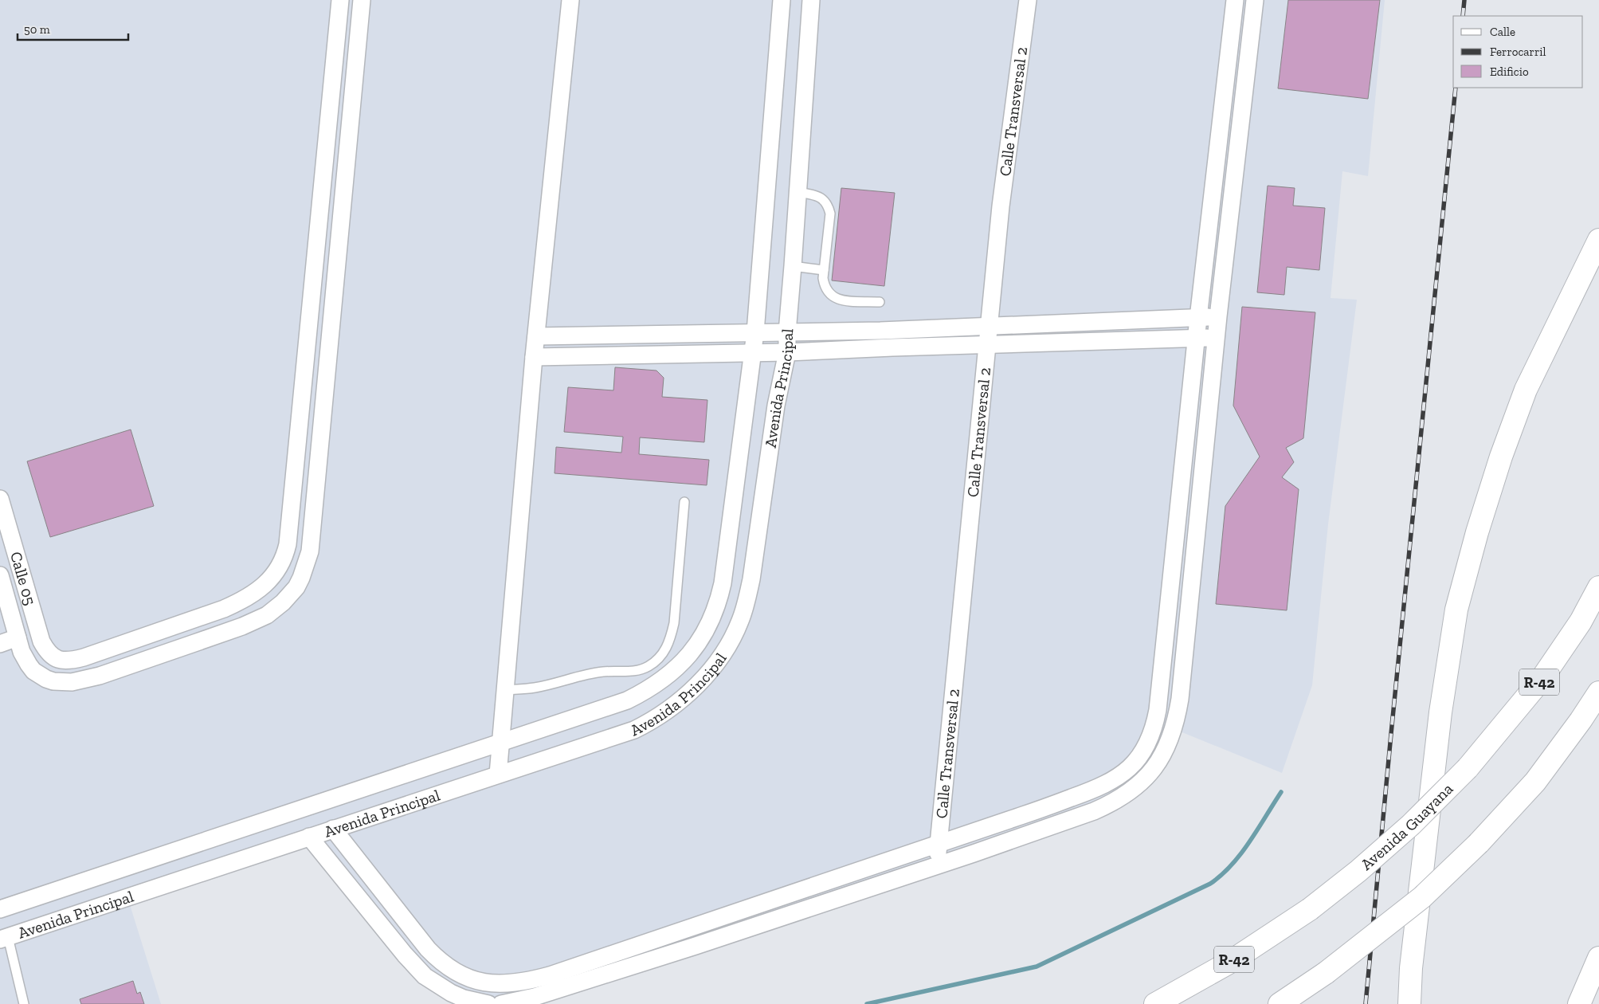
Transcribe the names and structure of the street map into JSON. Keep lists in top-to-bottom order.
{
  "streets": {
    "main road": ["R-42", "Avenida Guayana"],
    "street": ["Calle Transversal 2", "Avenida Principal", "Calle 05"]
  },
  "legend": ["Calle", "Ferrocarril", "Edificio"],
  "scale_bar": "50 m"
}
